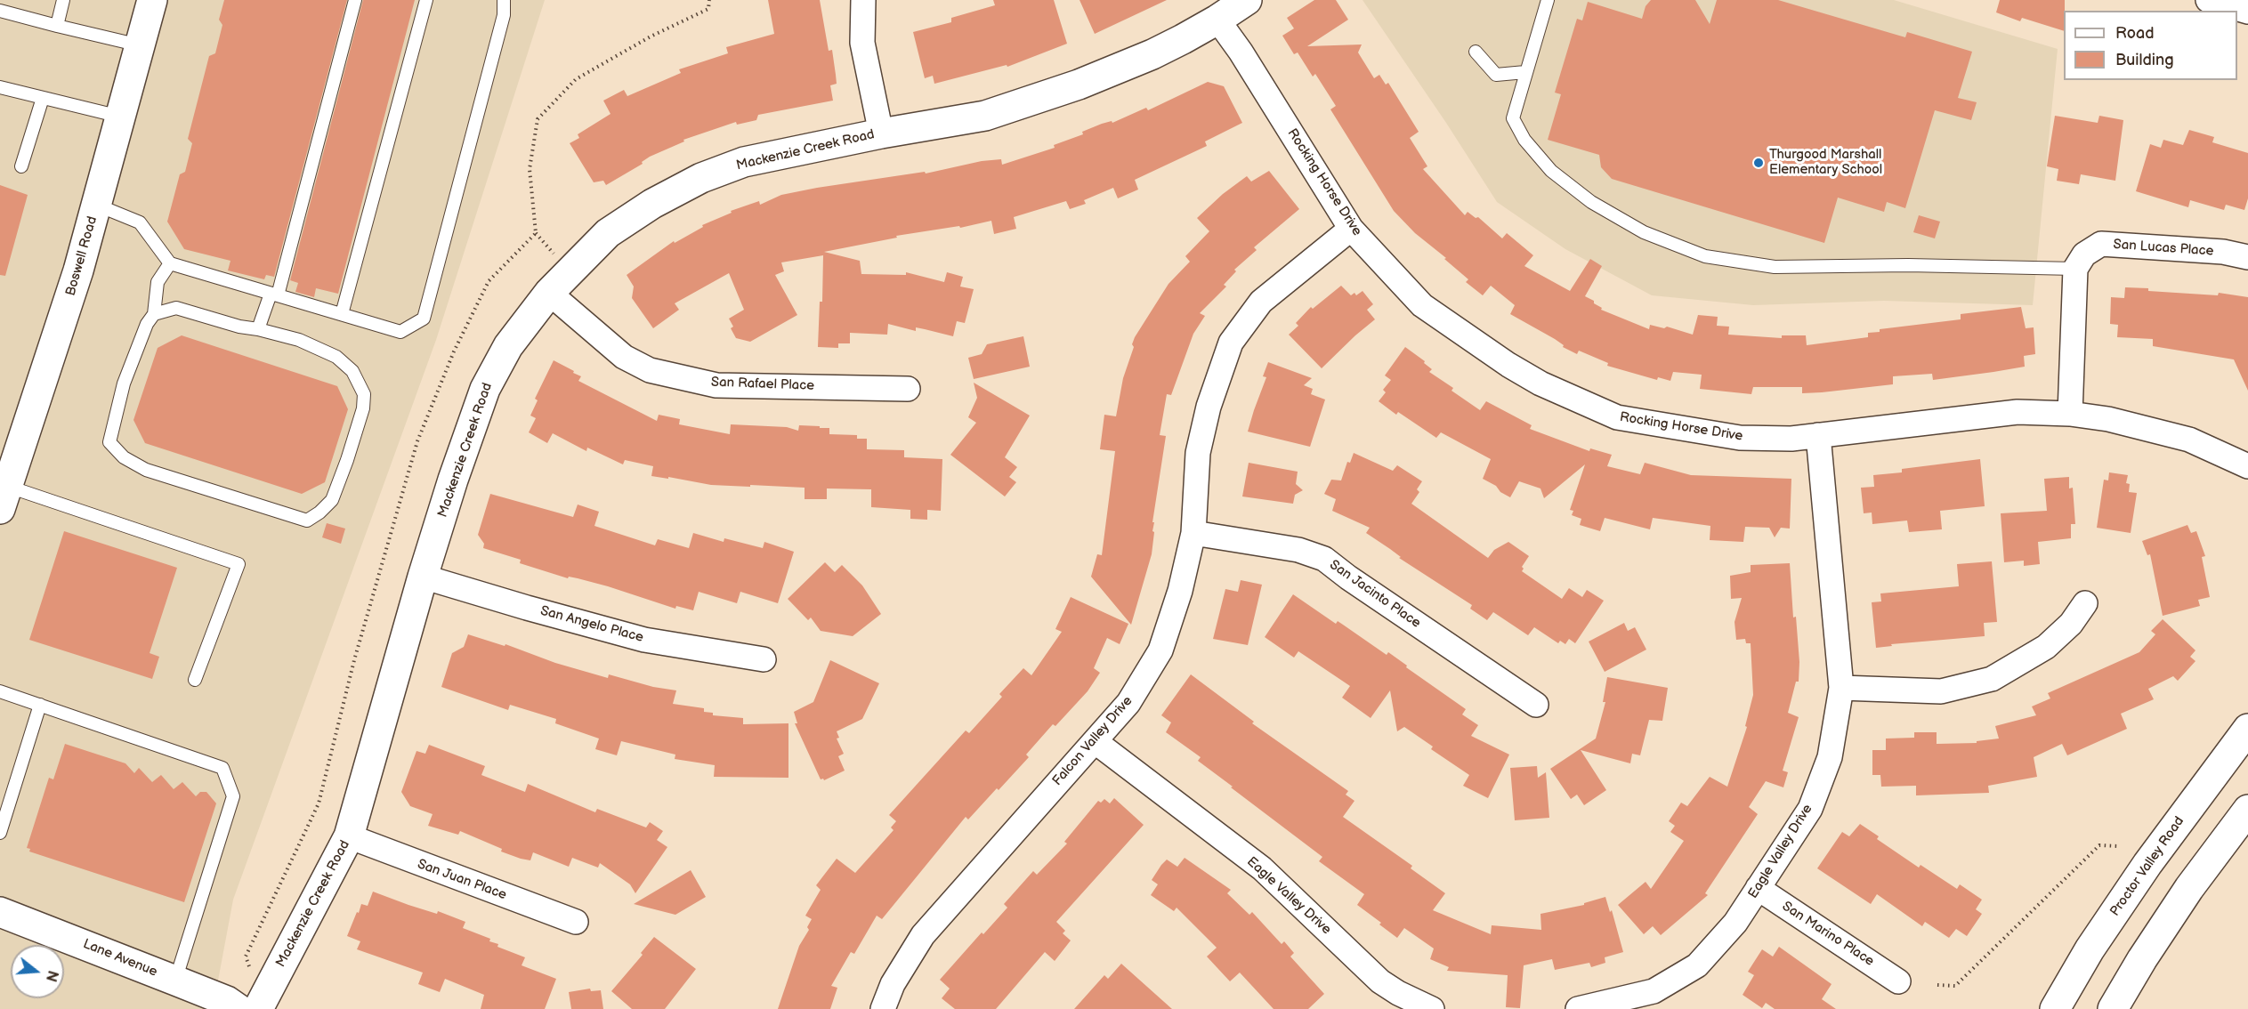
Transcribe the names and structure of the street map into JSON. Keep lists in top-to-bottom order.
{
  "streets": {
    "street": [
      "Mackenzie Creek Road",
      "Rocking Horse Drive",
      "San Lucas Place",
      "Boswell Road",
      "San Rafael Place",
      "San Jacinto Place",
      "San Angelo Place",
      "Falcon Valley Drive",
      "Eagle Valley Drive",
      "Proctor Valley Road",
      "San Juan Place",
      "San Marino Place",
      "Lane Avenue"
    ]
  },
  "crossings": [
    ["Mackenzie Creek Road", "Rocking Horse Drive"],
    ["Mackenzie Creek Road", "San Rafael Place"],
    ["Mackenzie Creek Road", "San Angelo Place"],
    ["Mackenzie Creek Road", "San Juan Place"],
    ["Rocking Horse Drive", "Falcon Valley Drive"],
    ["Rocking Horse Drive", "Eagle Valley Drive"],
    ["San Jacinto Place", "Falcon Valley Drive"],
    ["Falcon Valley Drive", "Eagle Valley Drive"],
    ["Eagle Valley Drive", "San Marino Place"]
  ],
  "places": ["Thurgood Marshall Elementary School"],
  "legend": ["Road", "Building"],
  "north": "right"
}
